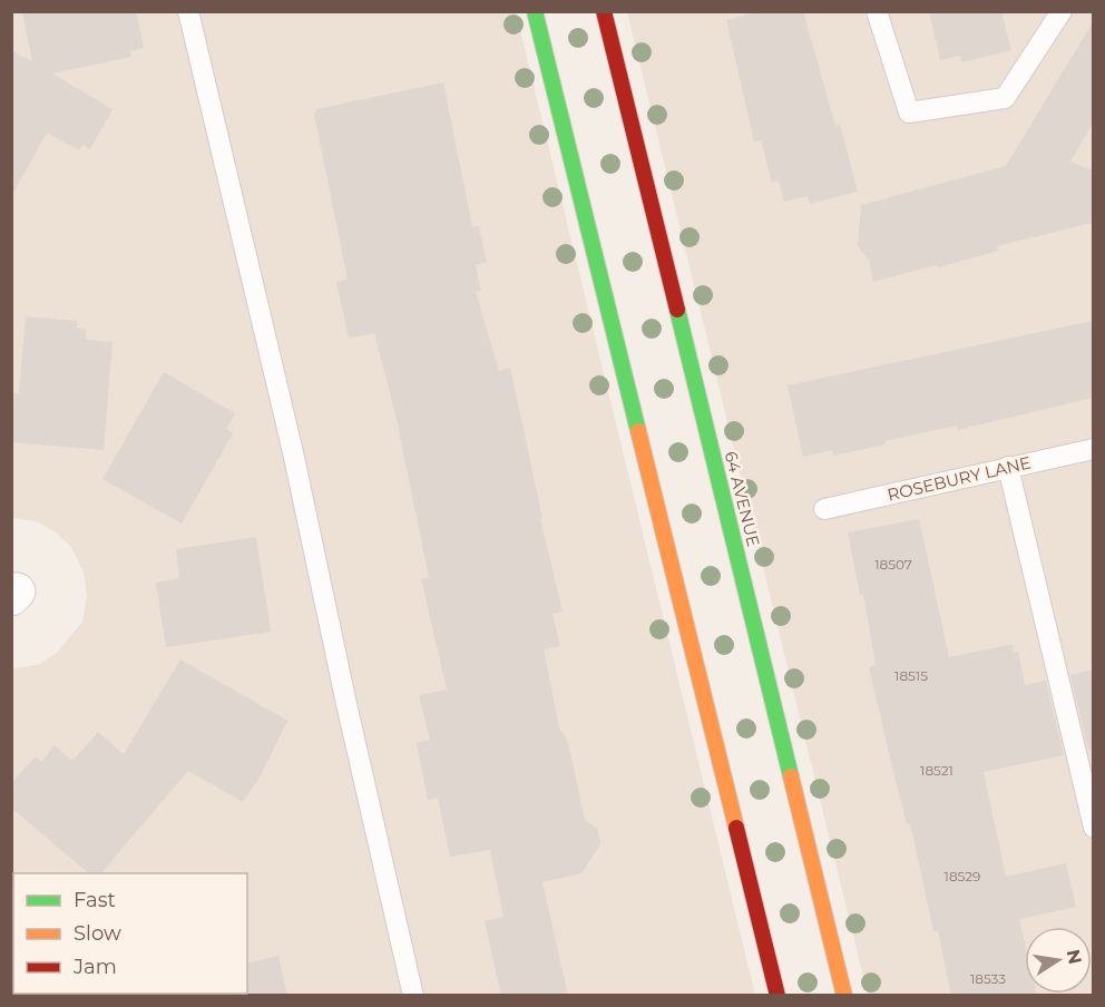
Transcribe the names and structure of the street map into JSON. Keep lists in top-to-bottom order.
{
  "streets": {
    "main road": ["64 AVENUE"],
    "lane": ["ROSEBURY LANE"]
  },
  "house_numbers": [
    "18507",
    "18515",
    "18521",
    "18529",
    "18533"
  ],
  "legend": ["Fast", "Slow", "Jam"],
  "north": "right"
}
